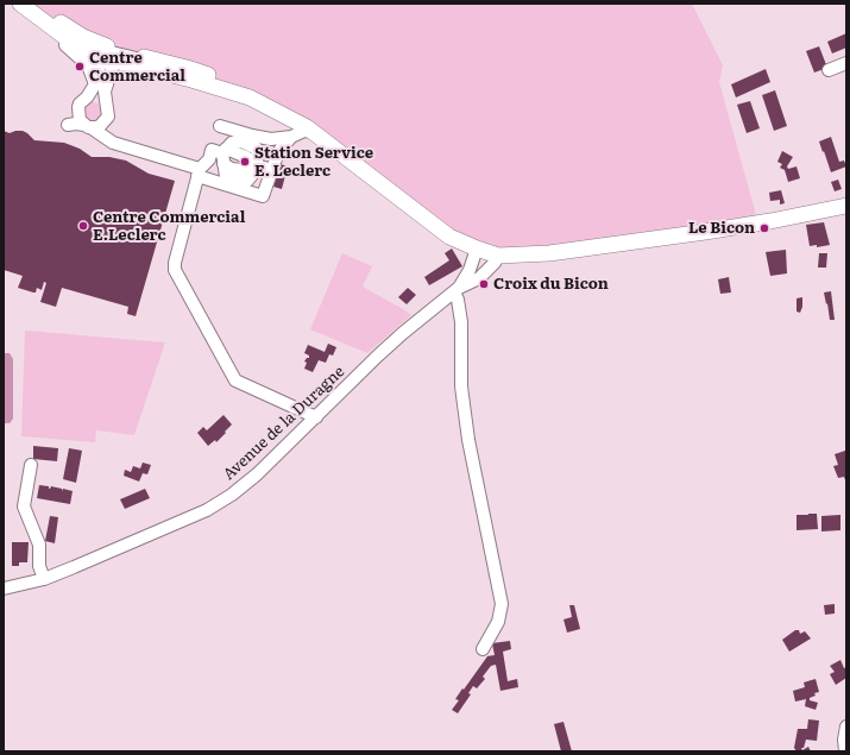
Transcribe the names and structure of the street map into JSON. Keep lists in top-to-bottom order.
{
  "streets": {
    "street": ["Avenue de la Duragne"]
  },
  "places": [
    "Centre Commercial",
    "Station Service E. Leclerc",
    "Centre Commercial E.Leclerc",
    "Le Bicon",
    "Croix du Bicon"
  ]
}
